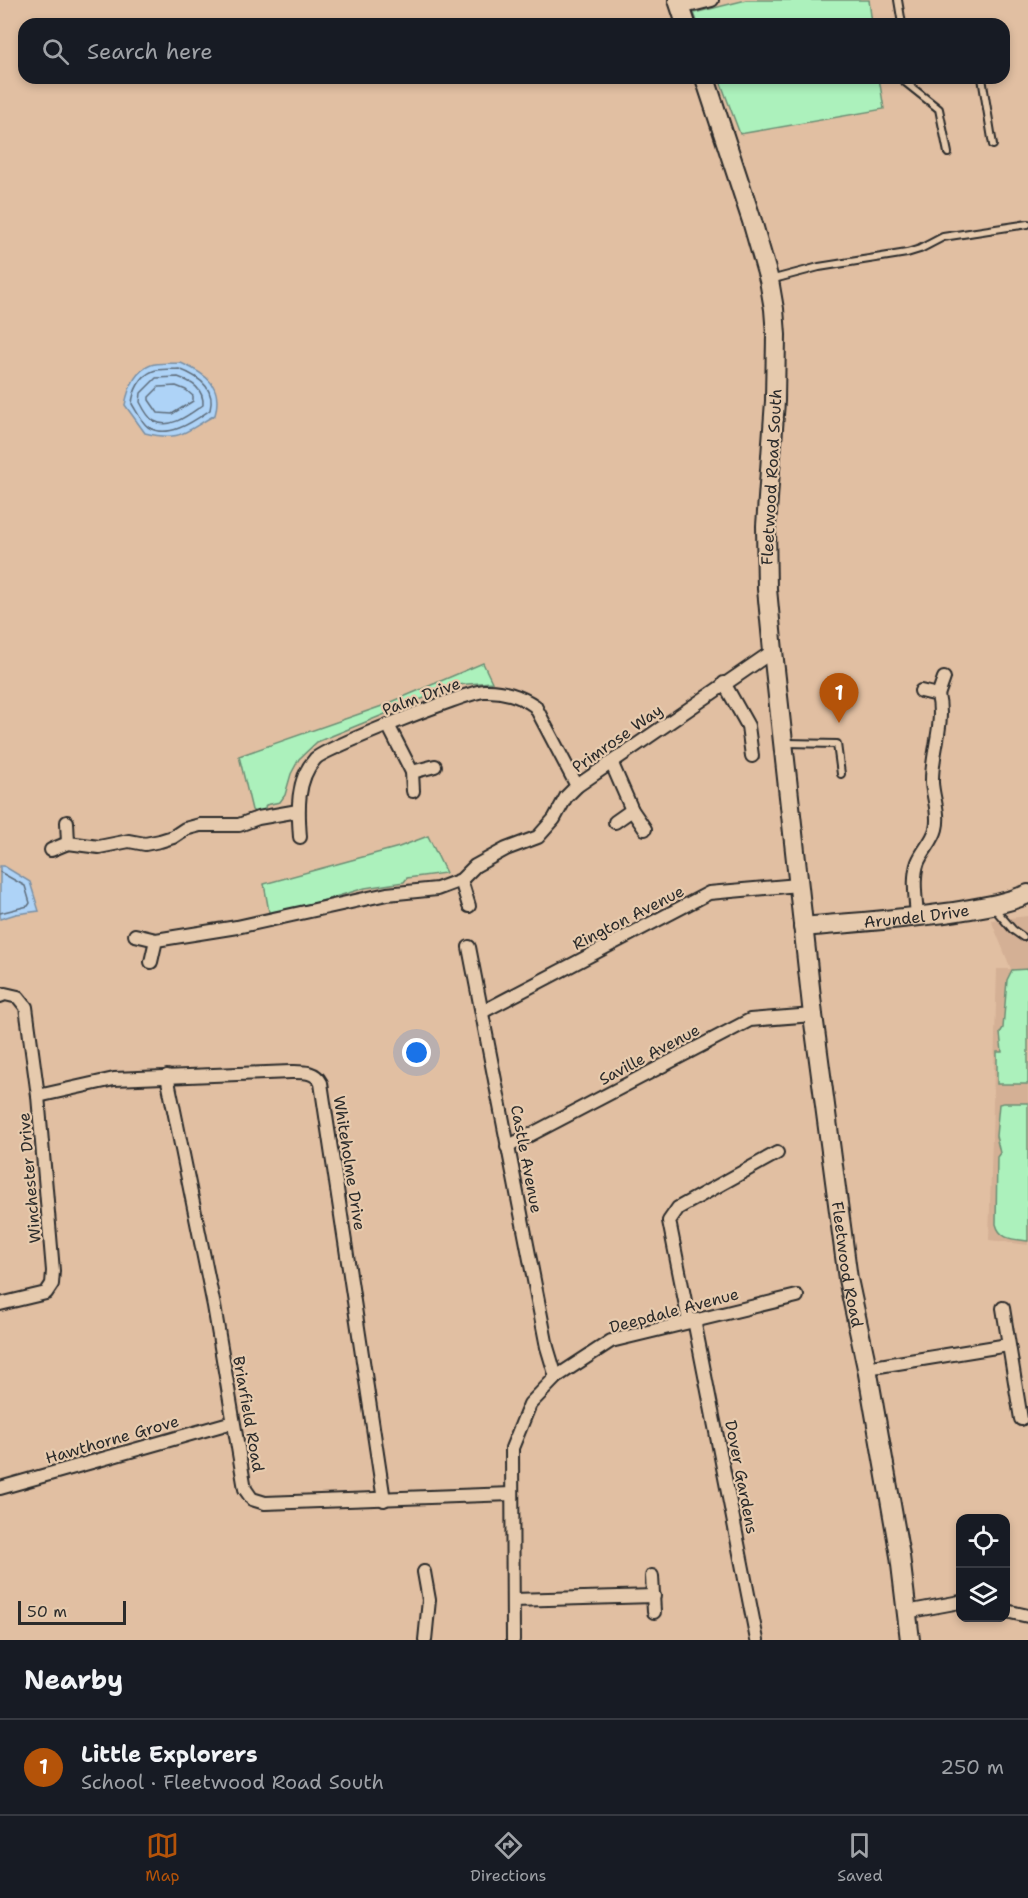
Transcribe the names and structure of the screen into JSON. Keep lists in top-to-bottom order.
{
  "streets": {
    "main road": ["Fleetwood Road South", "Arundel Drive", "Fleetwood Road"],
    "street": [
      "Palm Drive",
      "Primrose Way",
      "Rington Avenue",
      "Saville Avenue",
      "Castle Avenue",
      "Whiteholme Drive",
      "Winchester Drive",
      "Deepdale Avenue",
      "Briarfield Road",
      "Hawthorne Grove",
      "Dover Gardens"
    ]
  },
  "crossings": [
    ["Fleetwood Road South", "Primrose Way"],
    ["Fleetwood Road South", "Rington Avenue"],
    ["Fleetwood Road South", "Fleetwood Road"],
    ["Palm Drive", "Primrose Way"],
    ["Arundel Drive", "Fleetwood Road"],
    ["Rington Avenue", "Castle Avenue"],
    ["Rington Avenue", "Fleetwood Road"],
    ["Saville Avenue", "Castle Avenue"],
    ["Saville Avenue", "Fleetwood Road"],
    ["Castle Avenue", "Deepdale Avenue"],
    ["Whiteholme Drive", "Winchester Drive"],
    ["Whiteholme Drive", "Briarfield Road"],
    ["Deepdale Avenue", "Briarfield Road"],
    ["Deepdale Avenue", "Dover Gardens"],
    ["Briarfield Road", "Hawthorne Grove"]
  ],
  "scale_bar": "50 m",
  "page": {
    "search": "Search here",
    "pins": "1",
    "scale": "50 m",
    "heading": "Nearby",
    "list": [
      {
        "mark": "1",
        "name": "Little Explorers",
        "note": "School · Fleetwood Road South",
        "value": "250 m"
      }
    ],
    "nav": ["Map", "Directions", "Saved"]
  }
}
